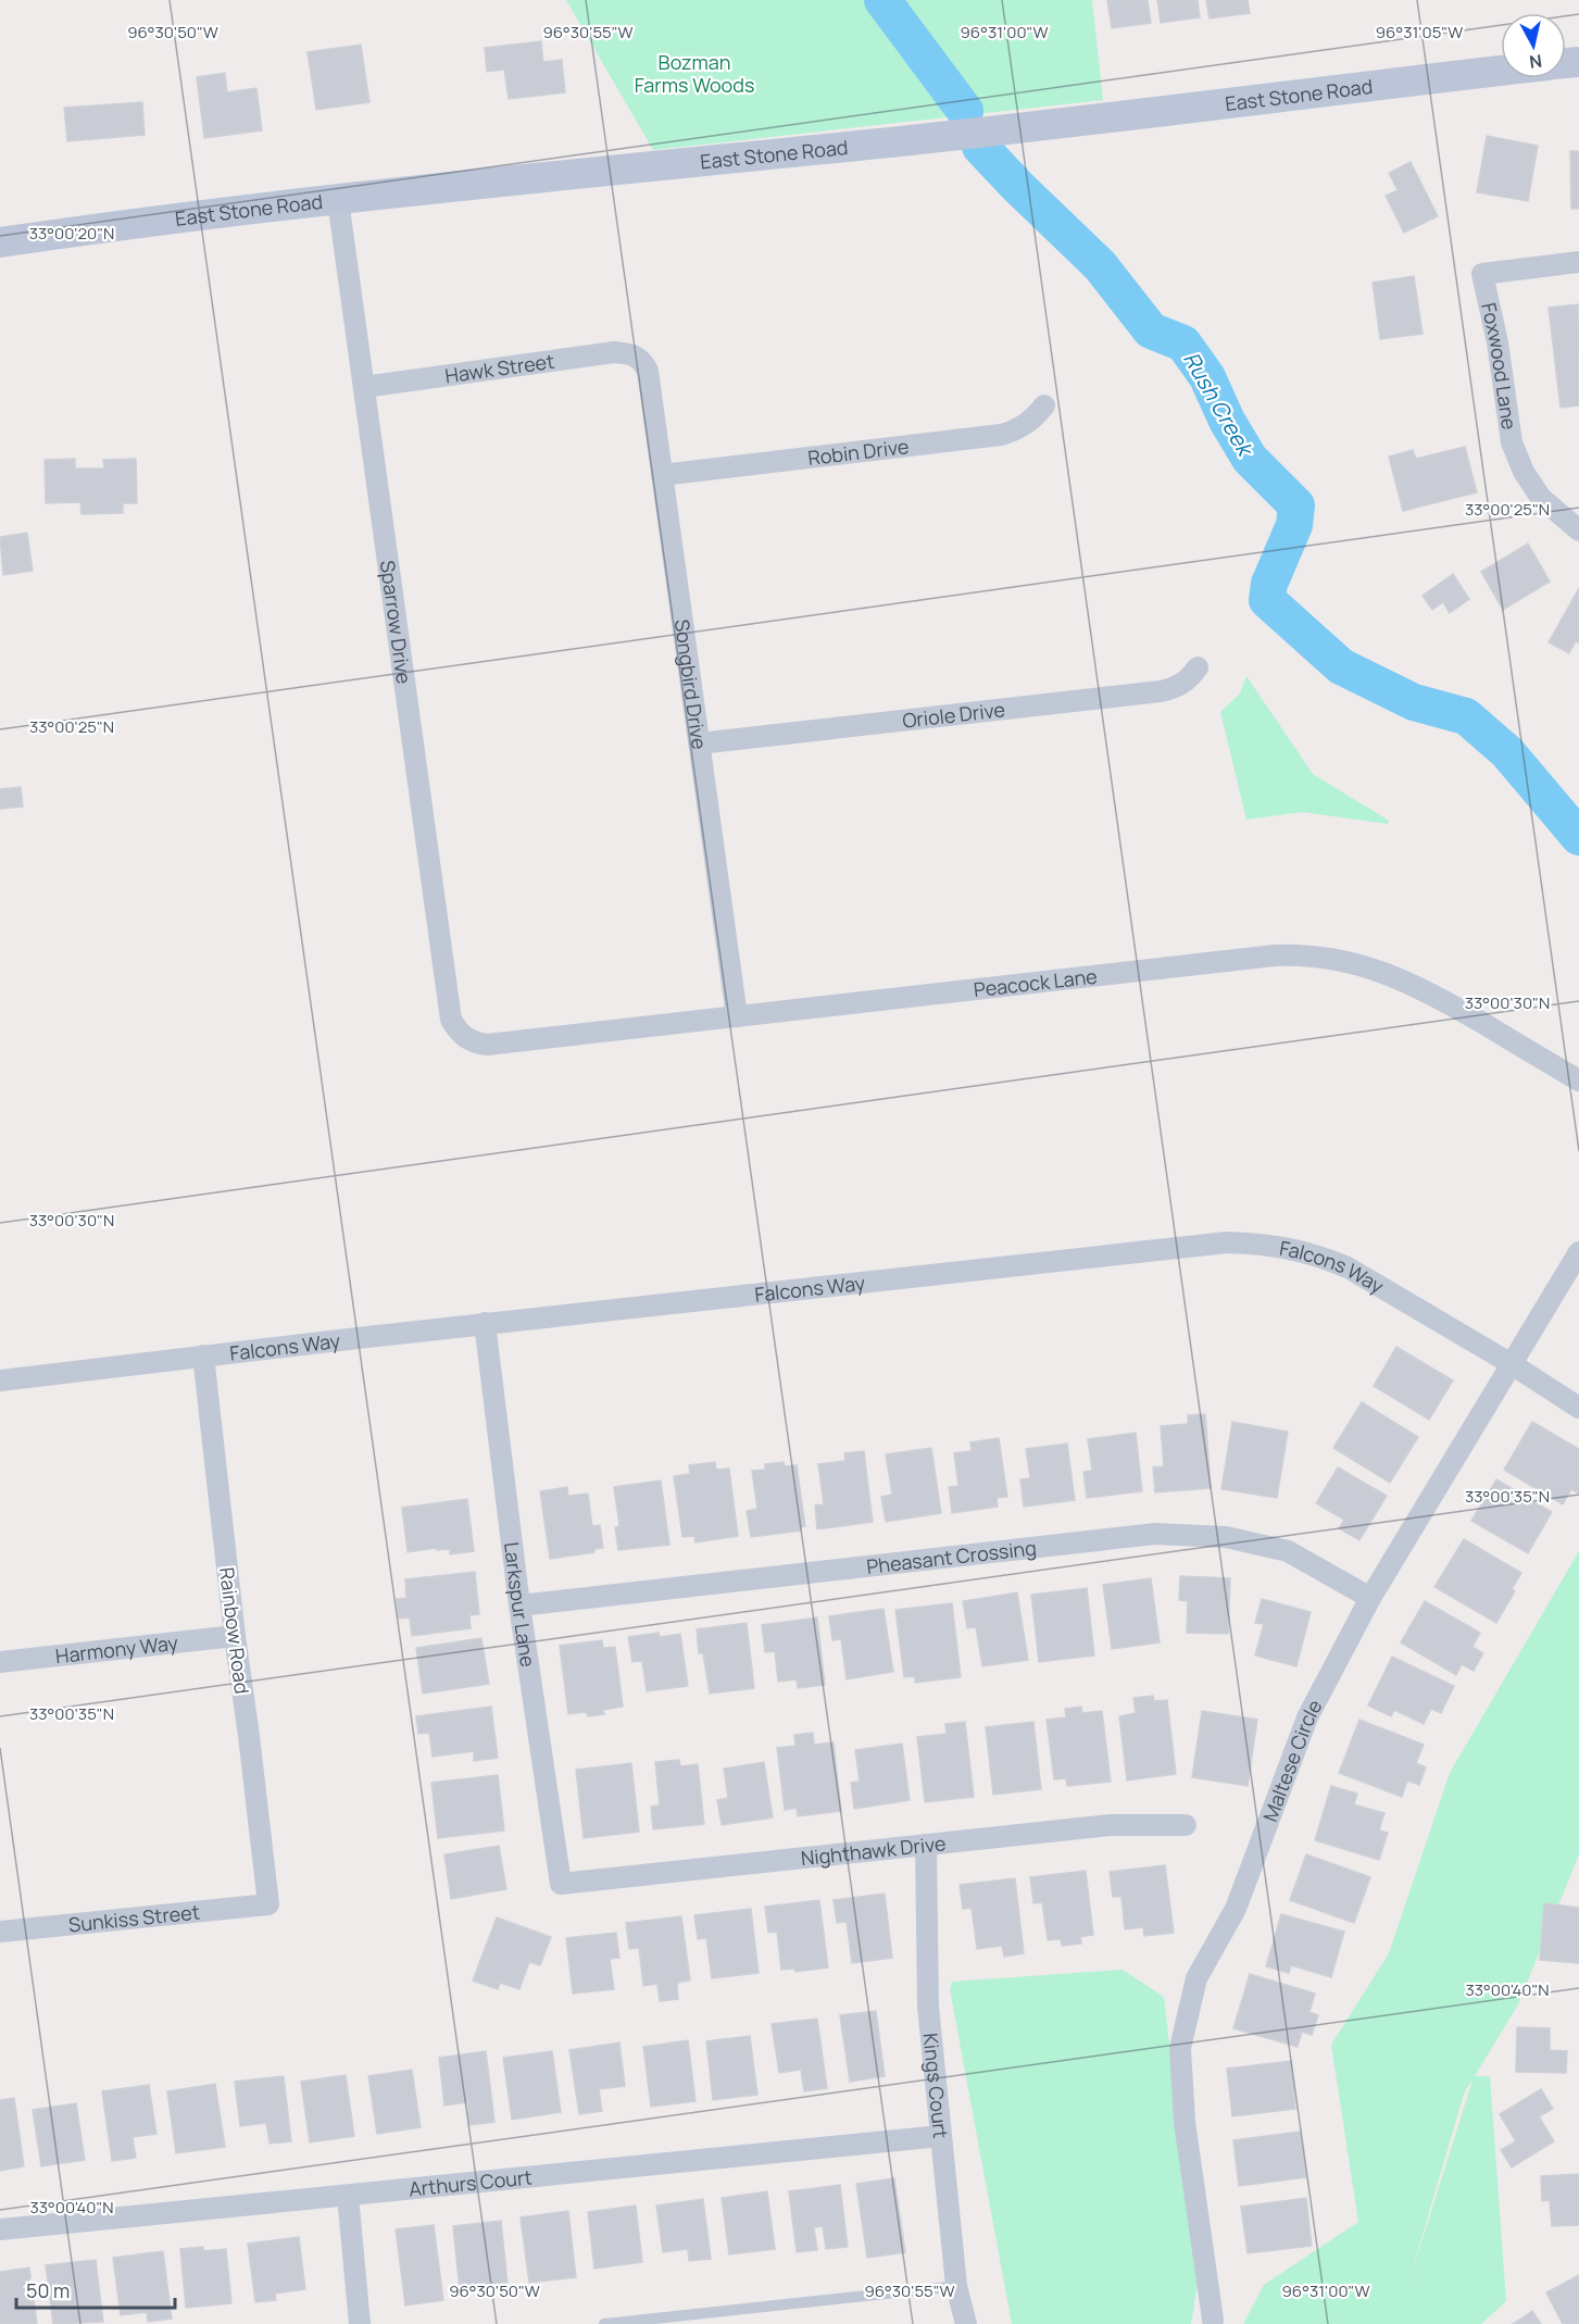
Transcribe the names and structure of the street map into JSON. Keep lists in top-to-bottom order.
{
  "streets": {
    "main road": ["East Stone Road"],
    "street": [
      "Foxwood Lane",
      "Hawk Street",
      "Robin Drive",
      "Sparrow Drive",
      "Songbird Drive",
      "Oriole Drive",
      "Peacock Lane",
      "Falcons Way",
      "Pheasant Crossing",
      "Larkspur Lane",
      "Rainbow Road",
      "Harmony Way",
      "Maltese Circle",
      "Nighthawk Drive",
      "Sunkiss Street",
      "Kings Court",
      "Arthurs Court"
    ]
  },
  "crossings": [
    ["East Stone Road", "Sparrow Drive"],
    ["Hawk Street", "Sparrow Drive"],
    ["Hawk Street", "Songbird Drive"],
    ["Robin Drive", "Songbird Drive"],
    ["Sparrow Drive", "Peacock Lane"],
    ["Songbird Drive", "Oriole Drive"],
    ["Songbird Drive", "Peacock Lane"],
    ["Falcons Way", "Larkspur Lane"],
    ["Falcons Way", "Rainbow Road"],
    ["Falcons Way", "Maltese Circle"],
    ["Pheasant Crossing", "Larkspur Lane"],
    ["Pheasant Crossing", "Maltese Circle"],
    ["Larkspur Lane", "Nighthawk Drive"],
    ["Rainbow Road", "Harmony Way"],
    ["Rainbow Road", "Sunkiss Street"],
    ["Nighthawk Drive", "Kings Court"],
    ["Kings Court", "Arthurs Court"]
  ],
  "water": ["Rush Creek"],
  "parks": ["Bozman Farms Woods"],
  "scale_bar": "50 m",
  "north": "bottom",
  "coordinates": [
    "96°30'50\"W",
    "96°30'55\"W",
    "96°31'00\"W",
    "96°31'05\"W",
    "33°00'20\"N",
    "33°00'25\"N",
    "33°00'30\"N",
    "33°00'35\"N",
    "33°00'40\"N"
  ]
}
